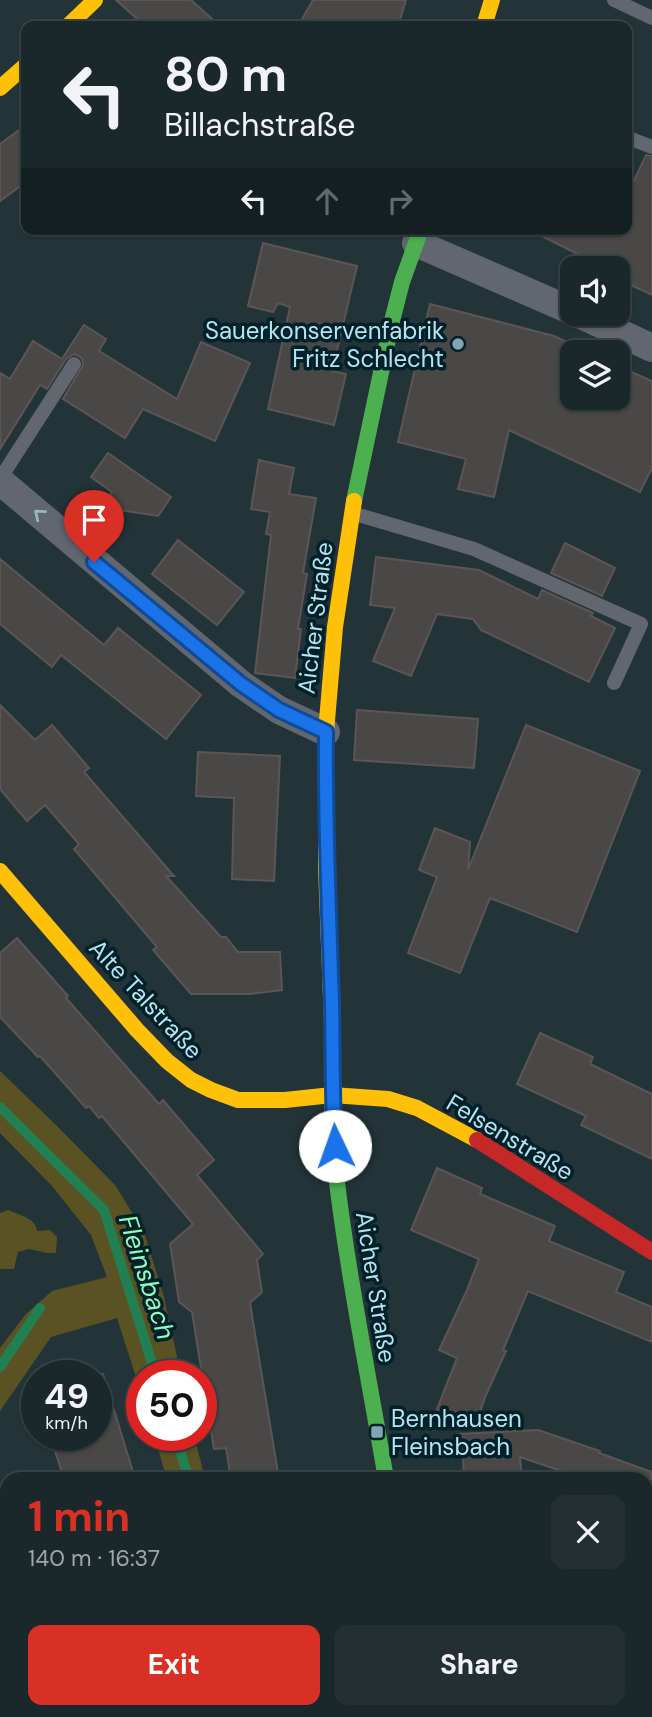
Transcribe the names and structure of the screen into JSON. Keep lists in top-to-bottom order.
{
  "streets": {
    "main road": ["Aicher Straße", "Alte Talstraße", "Felsenstraße"]
  },
  "crossings": [
    ["Aicher Straße", "Alte Talstraße"],
    ["Aicher Straße", "Felsenstraße"],
    ["Alte Talstraße", "Felsenstraße"]
  ],
  "water": ["Fleinsbach"],
  "places": {
    "other": ["Sauerkonservenfabrik Fritz Schlecht"],
    "transit": ["Bernhausen Fleinsbach"]
  },
  "page": {
    "turn": ["80 m", "Billachstraße"],
    "speed": "49 km/h",
    "limit": "50",
    "heading": ["1 min", "140 m · 16:37"],
    "buttons": ["Exit", "Share"]
  }
}
